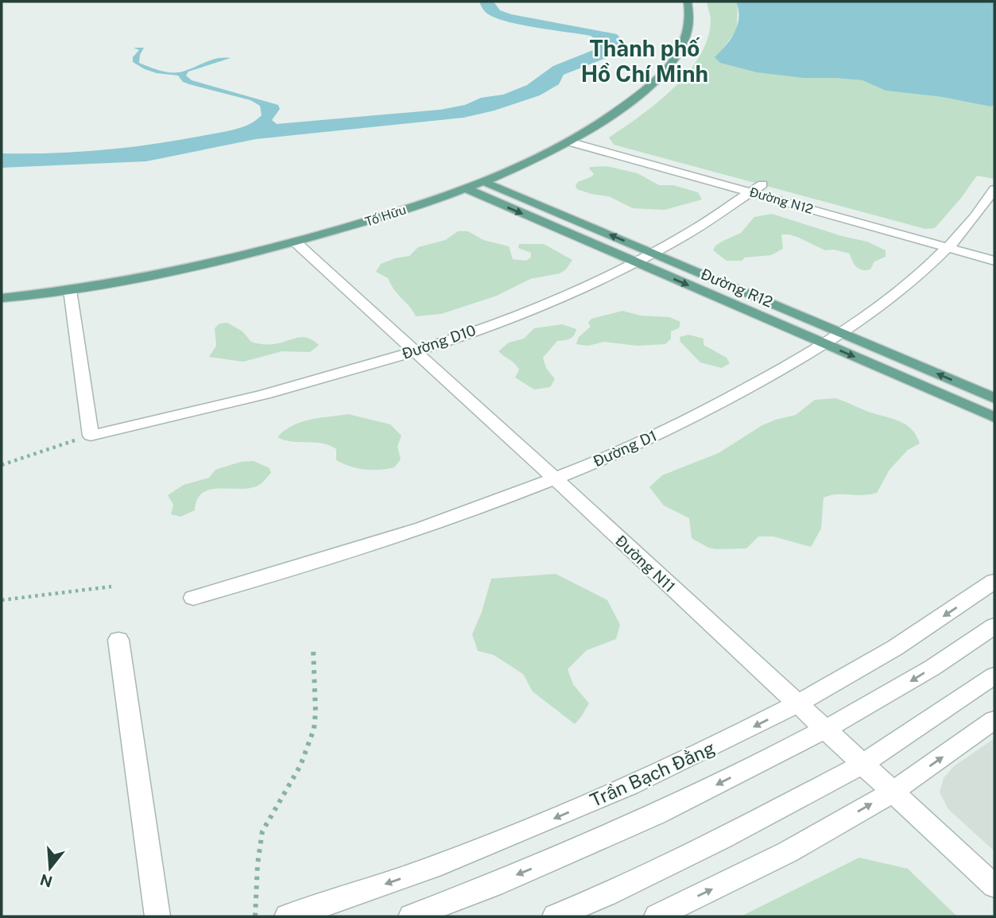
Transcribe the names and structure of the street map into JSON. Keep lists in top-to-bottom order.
{
  "streets": {
    "main road": ["Tố Hữu", "Đường R12"],
    "street": [
      "Đường N12",
      "Đường D10",
      "Đường D1",
      "Đường N11",
      "Trần Bạch Đằng"
    ]
  },
  "crossings": [
    ["Đường N12", "Tố Hữu"],
    ["Đường N12", "Đường D10"],
    ["Đường N12", "Đường D1"],
    ["Tố Hữu", "Đường R12"],
    ["Tố Hữu", "Đường N11"],
    ["Đường R12", "Đường D10"],
    ["Đường R12", "Đường D1"],
    ["Đường D10", "Đường N11"],
    ["Đường D1", "Đường N11"],
    ["Đường N11", "Trần Bạch Đằng"]
  ],
  "districts": ["Thành phố Hồ Chí Minh"],
  "north": "bottom"
}
